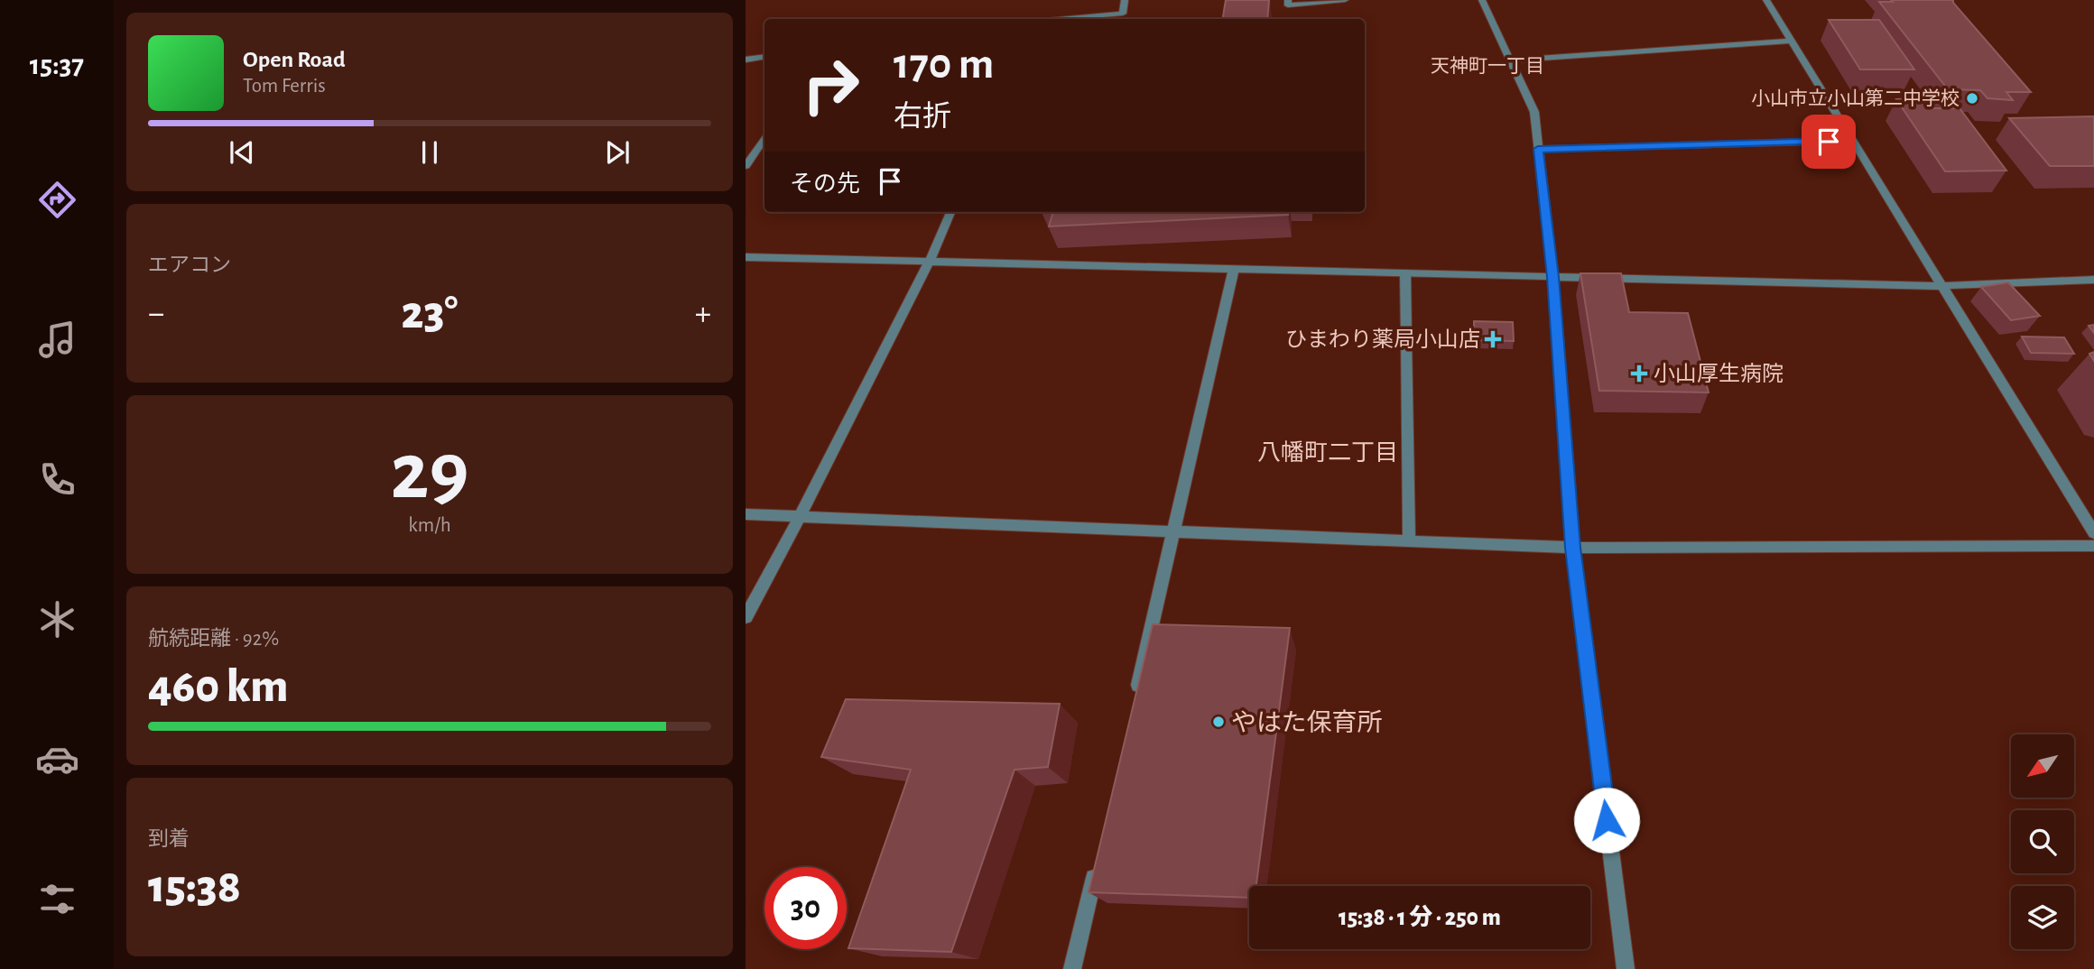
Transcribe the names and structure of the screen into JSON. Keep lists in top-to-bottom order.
{
  "districts": ["天神町一丁目", "八幡町二丁目"],
  "places": {
    "other": ["小山市立小山第二中学校", "やはた保育所"],
    "health": ["ひまわり薬局小山店", "小山厚生病院"]
  },
  "north": "bottom left",
  "page": {
    "tabs": "15:37",
    "turn": ["170 m", "右折"],
    "song": ["Open Road", "Tom Ferris"],
    "then": "その先",
    "tile": [
      "エアコン",
      ["29", "km/h"],
      ["航続距離 · 92%", "460 km"],
      ["到着", "15:38"]
    ],
    "heat": ["−", "23°", "+"],
    "limit": "30",
    "trip": "15:38 · 1 分 · 250 m"
  }
}
